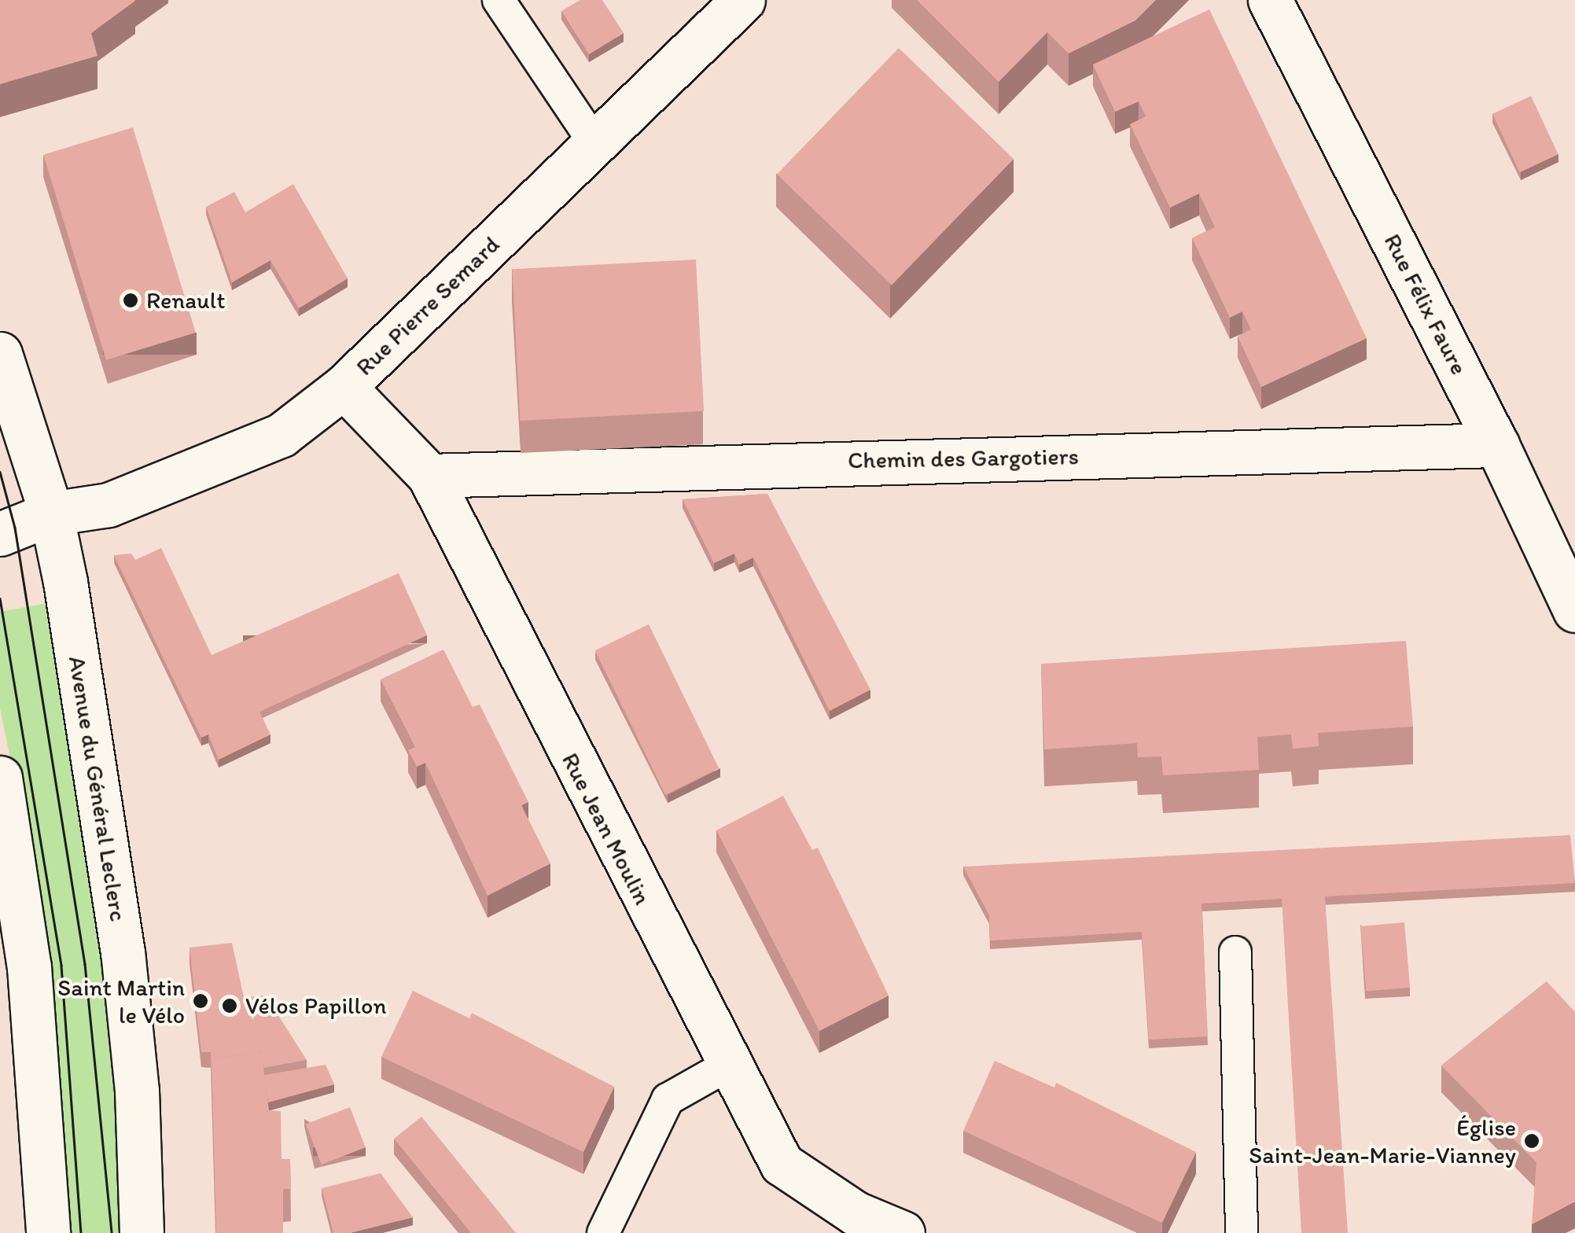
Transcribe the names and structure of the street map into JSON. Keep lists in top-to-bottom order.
{
  "streets": {
    "street": [
      "Rue Félix Faure",
      "Rue Pierre Semard",
      "Chemin des Gargotiers",
      "Avenue du Général Leclerc",
      "Rue Jean Moulin"
    ]
  },
  "crossings": [
    ["Rue Félix Faure", "Chemin des Gargotiers"],
    ["Rue Pierre Semard", "Avenue du Général Leclerc"],
    ["Rue Pierre Semard", "Rue Jean Moulin"],
    ["Chemin des Gargotiers", "Rue Jean Moulin"]
  ],
  "places": [
    "Renault",
    "Saint Martin le Vélo",
    "Vélos Papillon",
    "Église Saint-Jean-Marie-Vianney"
  ]
}
